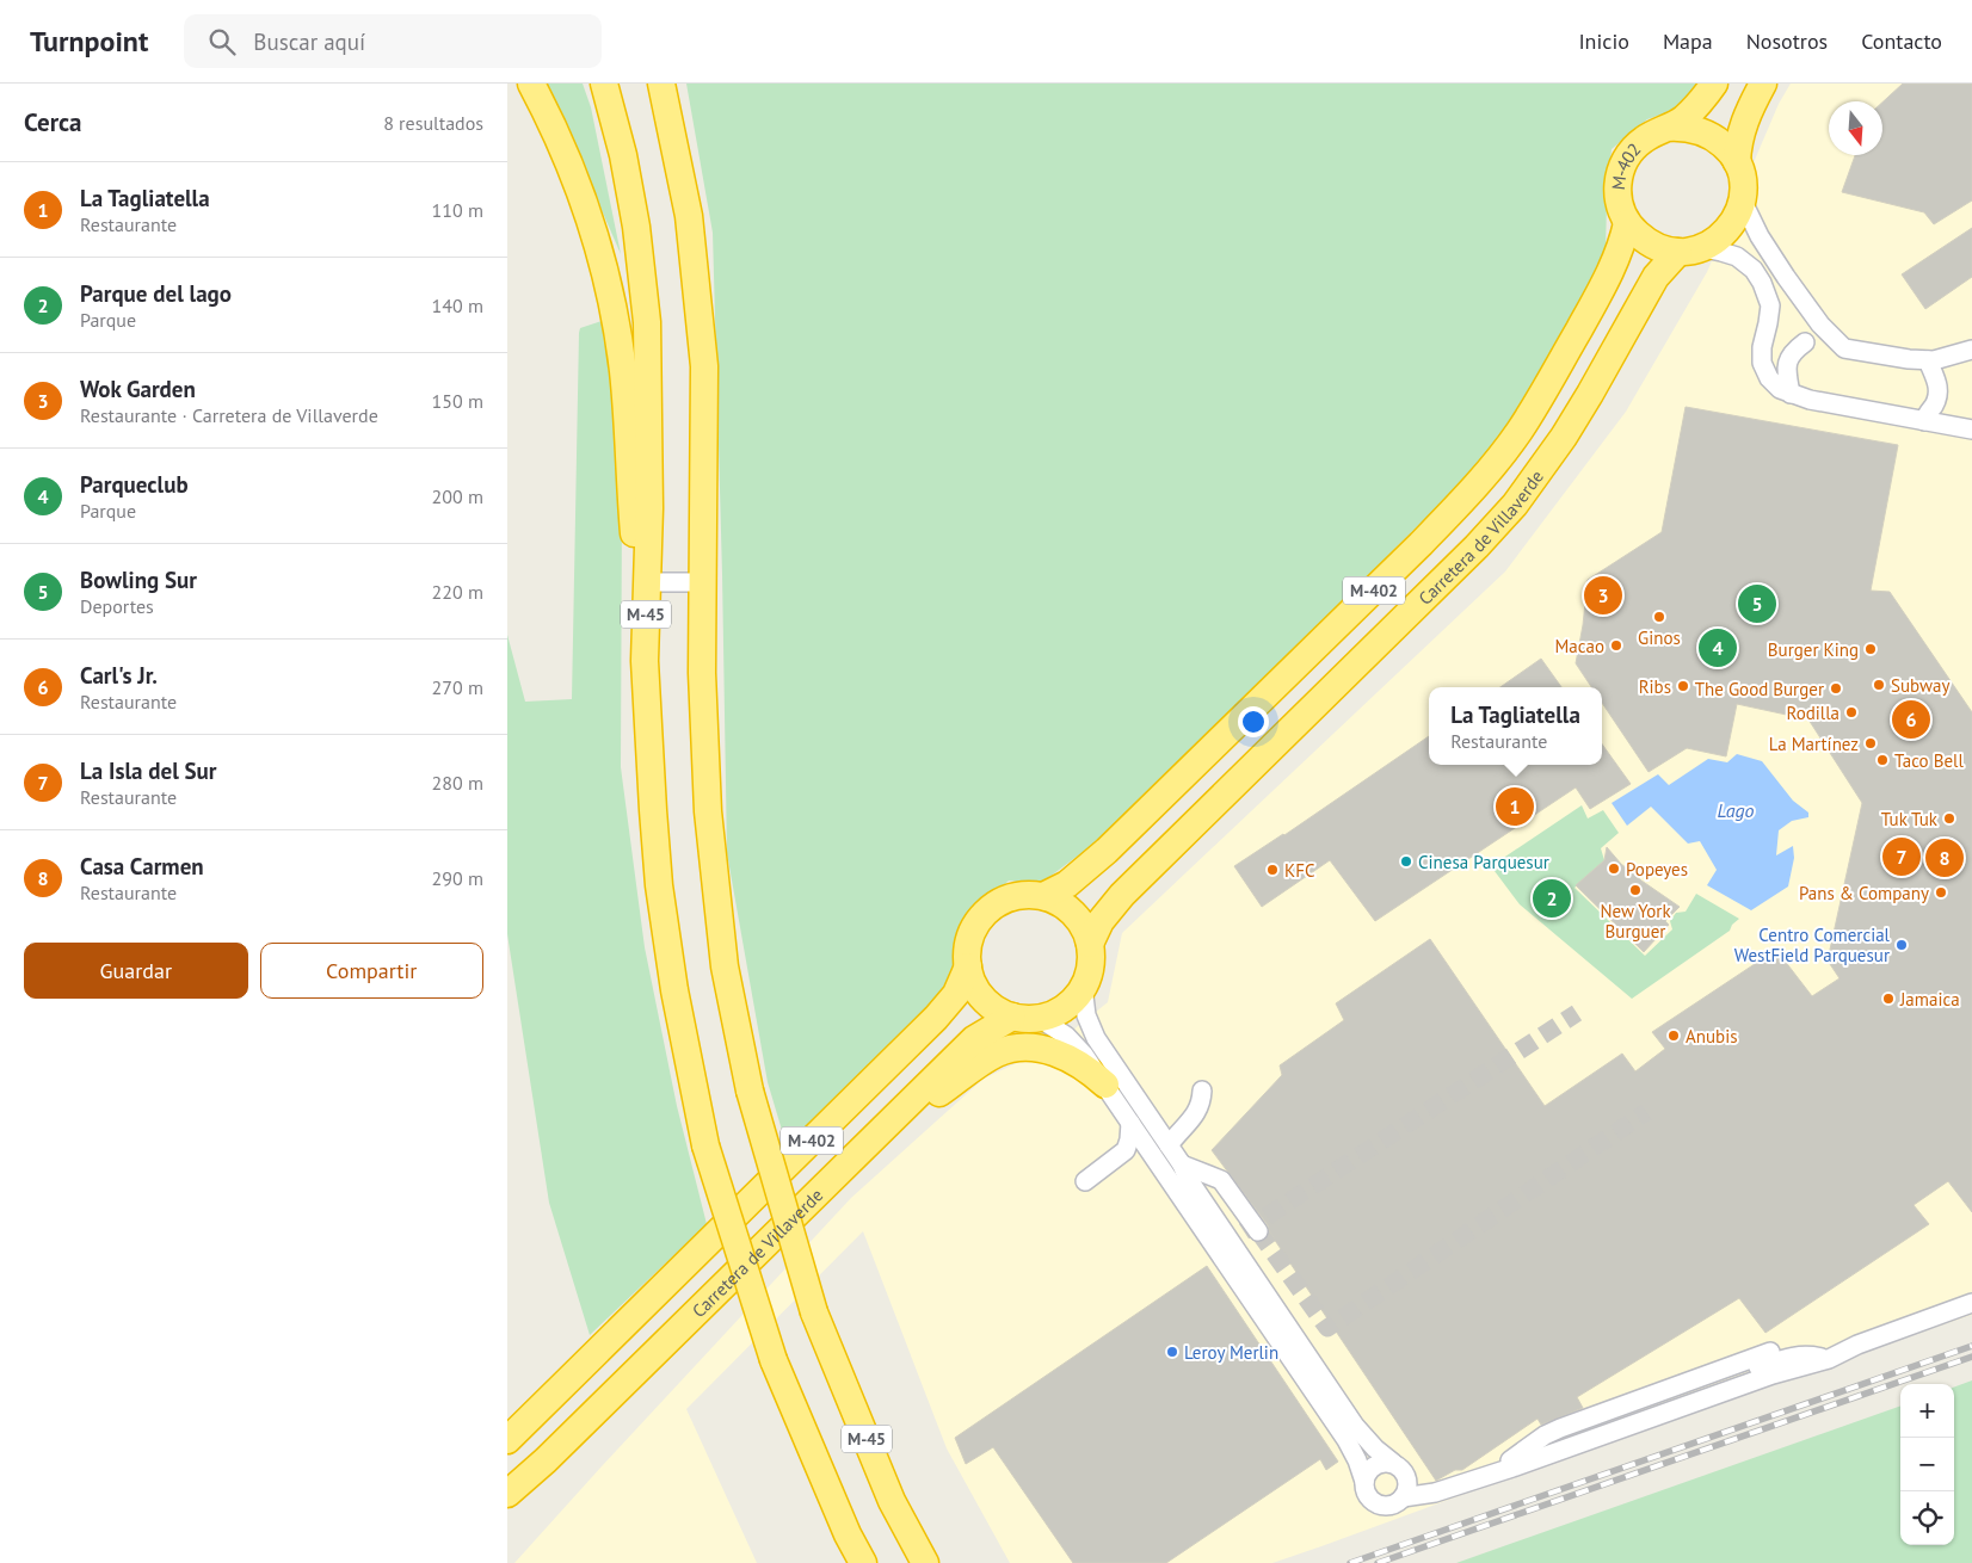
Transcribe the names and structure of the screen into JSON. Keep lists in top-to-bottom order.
{
  "streets": {
    "highway": ["M-402", "Carretera de Villaverde", "M-45"]
  },
  "crossings": [
    ["M-402", "Carretera de Villaverde"]
  ],
  "water": ["Lago"],
  "places": [
    "Ginos",
    "Macao",
    "Burger King",
    "Subway",
    "Ribs",
    "The Good Burger",
    "Rodilla",
    "La Martínez",
    "Taco Bell",
    "Tuk Tuk",
    "Cinesa Parquesur",
    "Popeyes",
    "KFC",
    "New York Burguer",
    "Pans & Company",
    "Centro Comercial WestField Parquesur",
    "Jamaica",
    "Anubis",
    "Leroy Merlin"
  ],
  "north": "bottom",
  "page": {
    "header": "Turnpoint",
    "search": "Buscar aquí",
    "nav": [
      "Inicio",
      "Mapa",
      "Nosotros",
      "Contacto"
    ],
    "heading": ["Cerca", "8 resultados"],
    "list": [
      {
        "mark": "1",
        "name": "La Tagliatella",
        "note": "Restaurante",
        "value": "110 m"
      },
      {
        "mark": "2",
        "name": "Parque del lago",
        "note": "Parque",
        "value": "140 m"
      },
      {
        "mark": "3",
        "name": "Wok Garden",
        "note": "Restaurante · Carretera de Villaverde",
        "value": "150 m"
      },
      {
        "mark": "4",
        "name": "Parqueclub",
        "note": "Parque",
        "value": "200 m"
      },
      {
        "mark": "5",
        "name": "Bowling Sur",
        "note": "Deportes",
        "value": "220 m"
      },
      {
        "mark": "6",
        "name": "Carl's Jr.",
        "note": "Restaurante",
        "value": "270 m"
      },
      {
        "mark": "7",
        "name": "La Isla del Sur",
        "note": "Restaurante",
        "value": "280 m"
      },
      {
        "mark": "8",
        "name": "Casa Carmen",
        "note": "Restaurante",
        "value": "290 m"
      }
    ],
    "pins": [
      "3",
      "5",
      "4",
      "6",
      "1",
      "7",
      "8",
      "2"
    ],
    "popup": ["La Tagliatella", "Restaurante"],
    "buttons": ["Guardar", "Compartir"],
    "map_buttons": ["+", "−"]
  }
}
